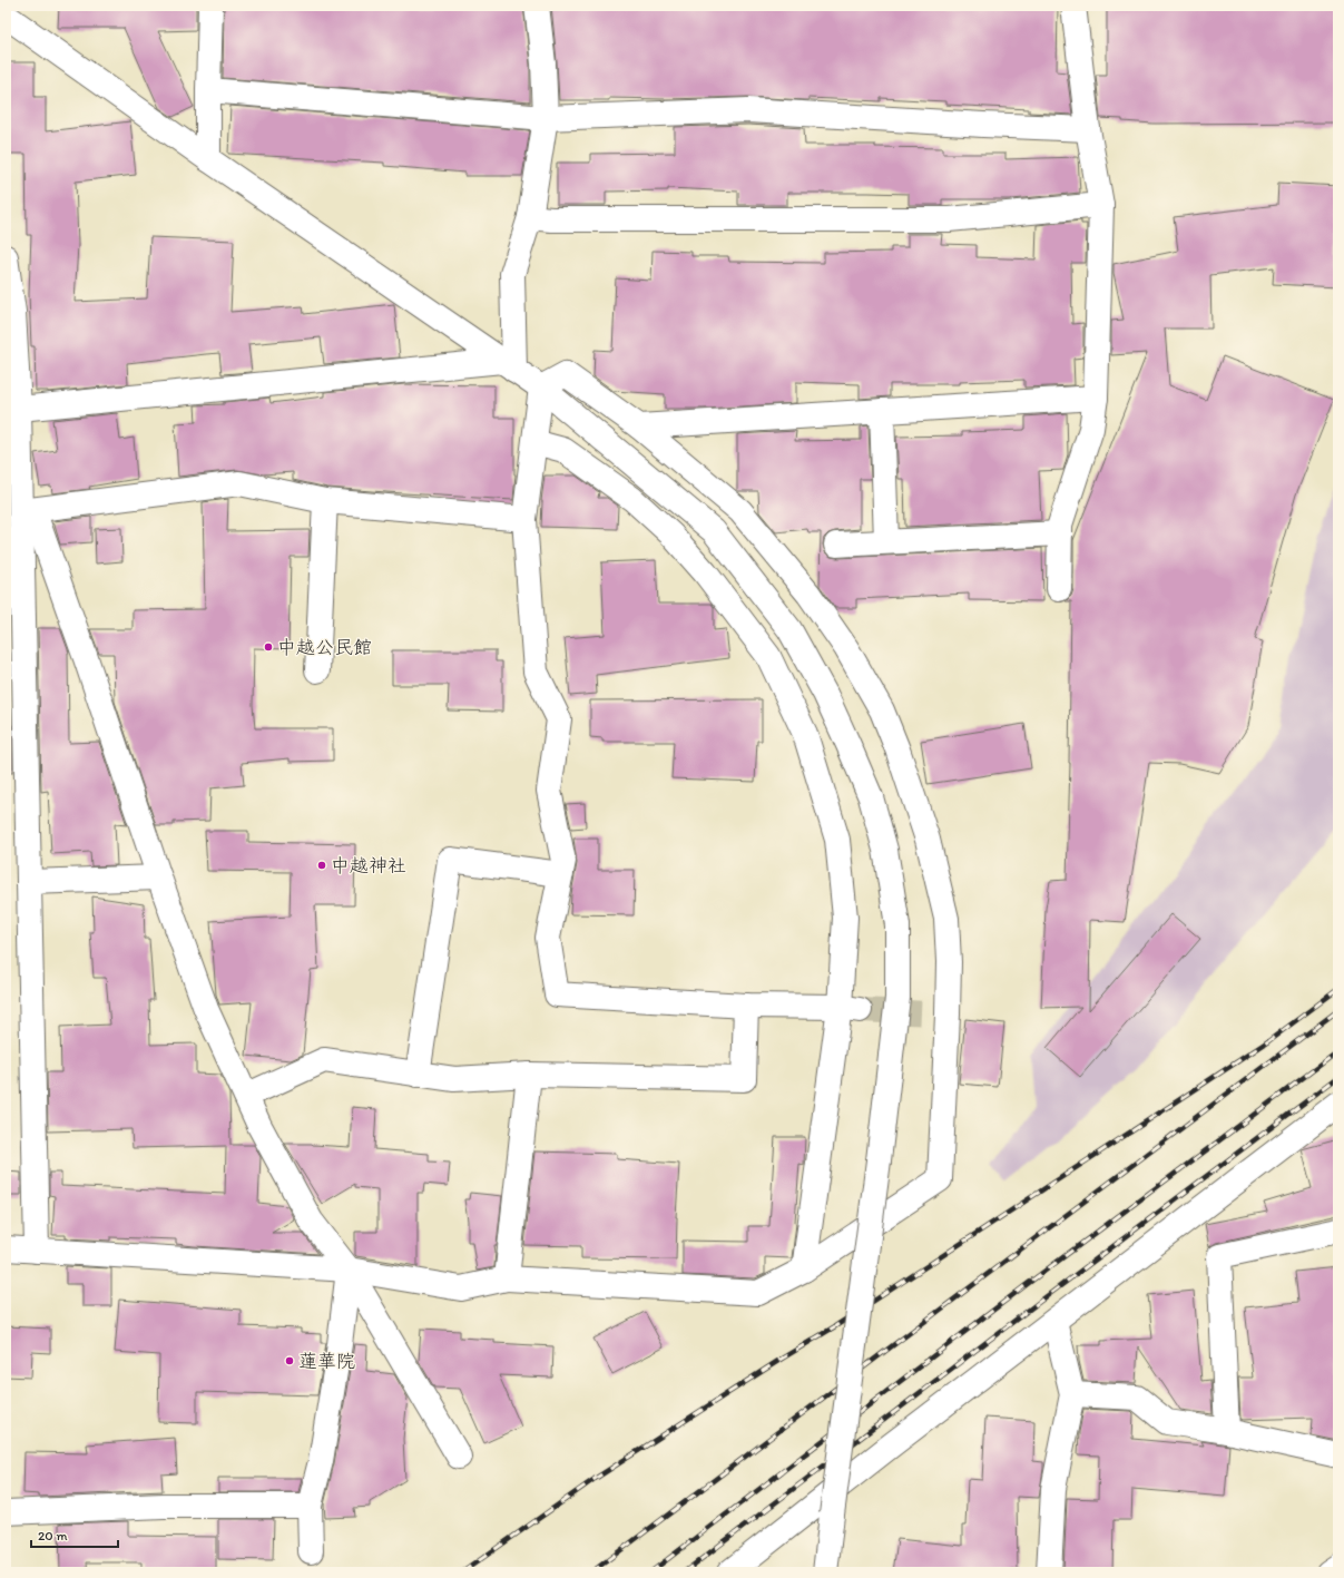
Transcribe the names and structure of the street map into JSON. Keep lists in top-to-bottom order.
{
  "places": ["中越公民館", "中越神社", "蓮華院"],
  "scale_bar": "20 m"
}
